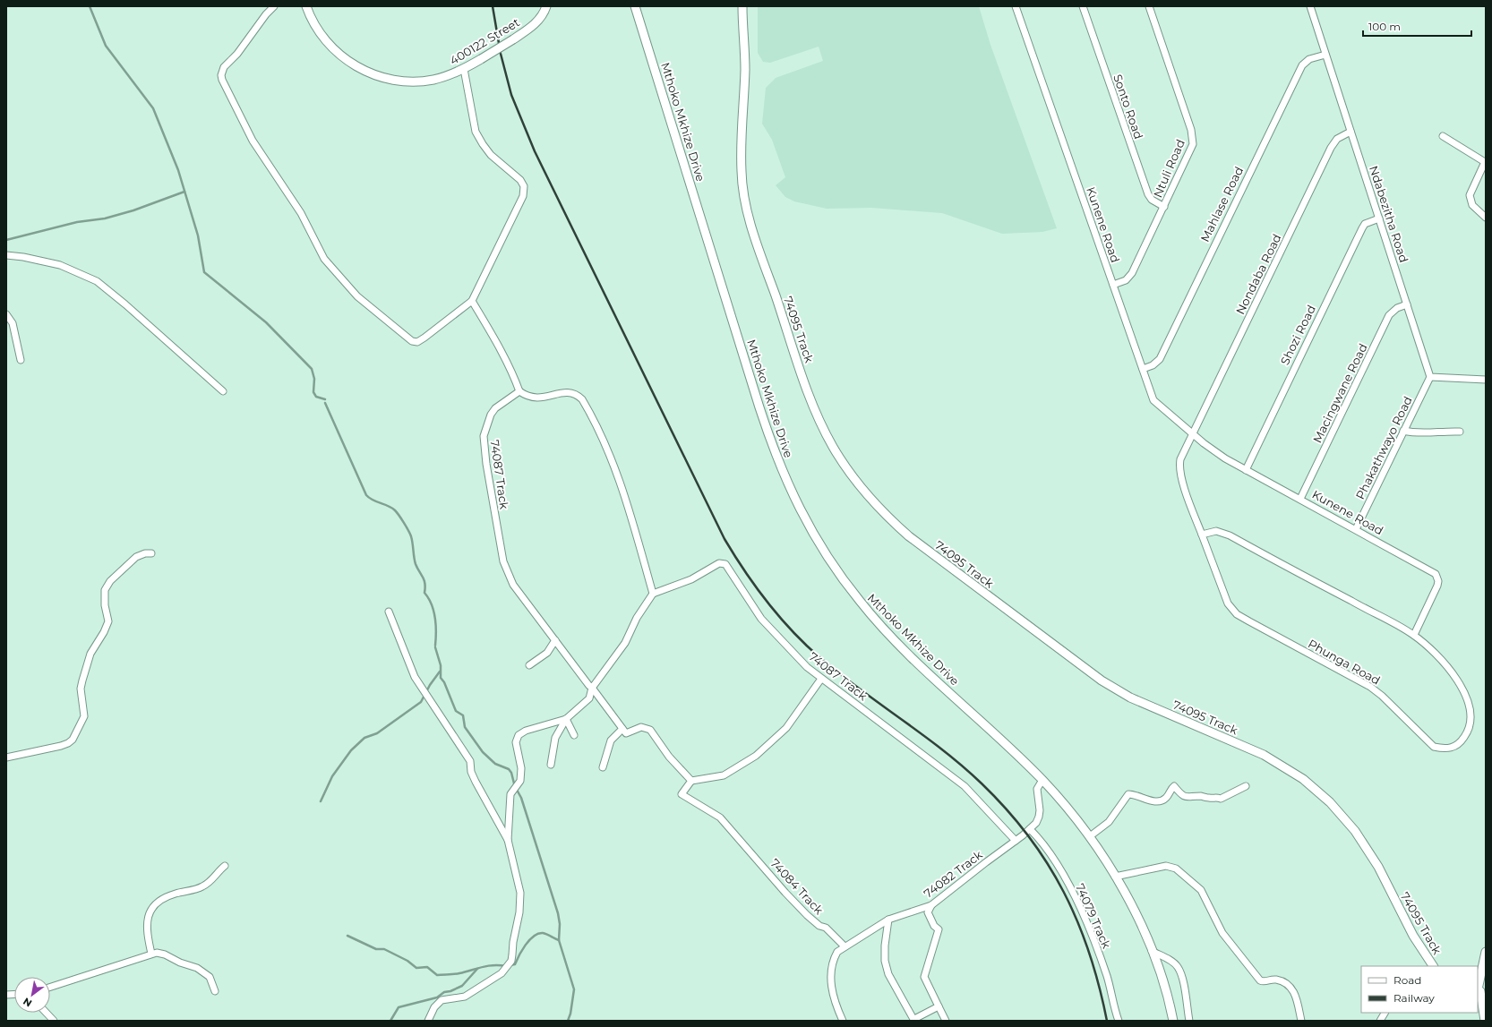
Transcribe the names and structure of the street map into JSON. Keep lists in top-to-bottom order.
{
  "streets": {
    "street": [
      "400122 Street",
      "Sonto Road",
      "Mthoko Mkhize Drive",
      "Ntuli Road",
      "Mahlase Road",
      "Ndabezitha Road",
      "Kunene Road",
      "Nondaba Road",
      "74095 Track",
      "Shozi Road",
      "Macingwane Road",
      "Phakathwayo Road",
      "74087 Track",
      "Phunga Road",
      "74082 Track",
      "74084 Track",
      "74079 Track"
    ]
  },
  "crossings": [
    ["Sonto Road", "Ntuli Road"],
    ["Mthoko Mkhize Drive", "74082 Track"],
    ["Ntuli Road", "Kunene Road"],
    ["Mahlase Road", "Ndabezitha Road"],
    ["Mahlase Road", "Kunene Road"],
    ["Ndabezitha Road", "Nondaba Road"],
    ["Ndabezitha Road", "Shozi Road"],
    ["Ndabezitha Road", "Macingwane Road"],
    ["Ndabezitha Road", "Phakathwayo Road"],
    ["Kunene Road", "Nondaba Road"],
    ["Kunene Road", "Shozi Road"],
    ["Kunene Road", "Macingwane Road"],
    ["Kunene Road", "Phakathwayo Road"],
    ["Kunene Road", "Phunga Road"],
    ["74087 Track", "74082 Track"],
    ["74082 Track", "74084 Track"],
    ["74082 Track", "74079 Track"]
  ],
  "legend": ["Road", "Railway"],
  "scale_bar": "100 m",
  "north": "bottom left"
}
